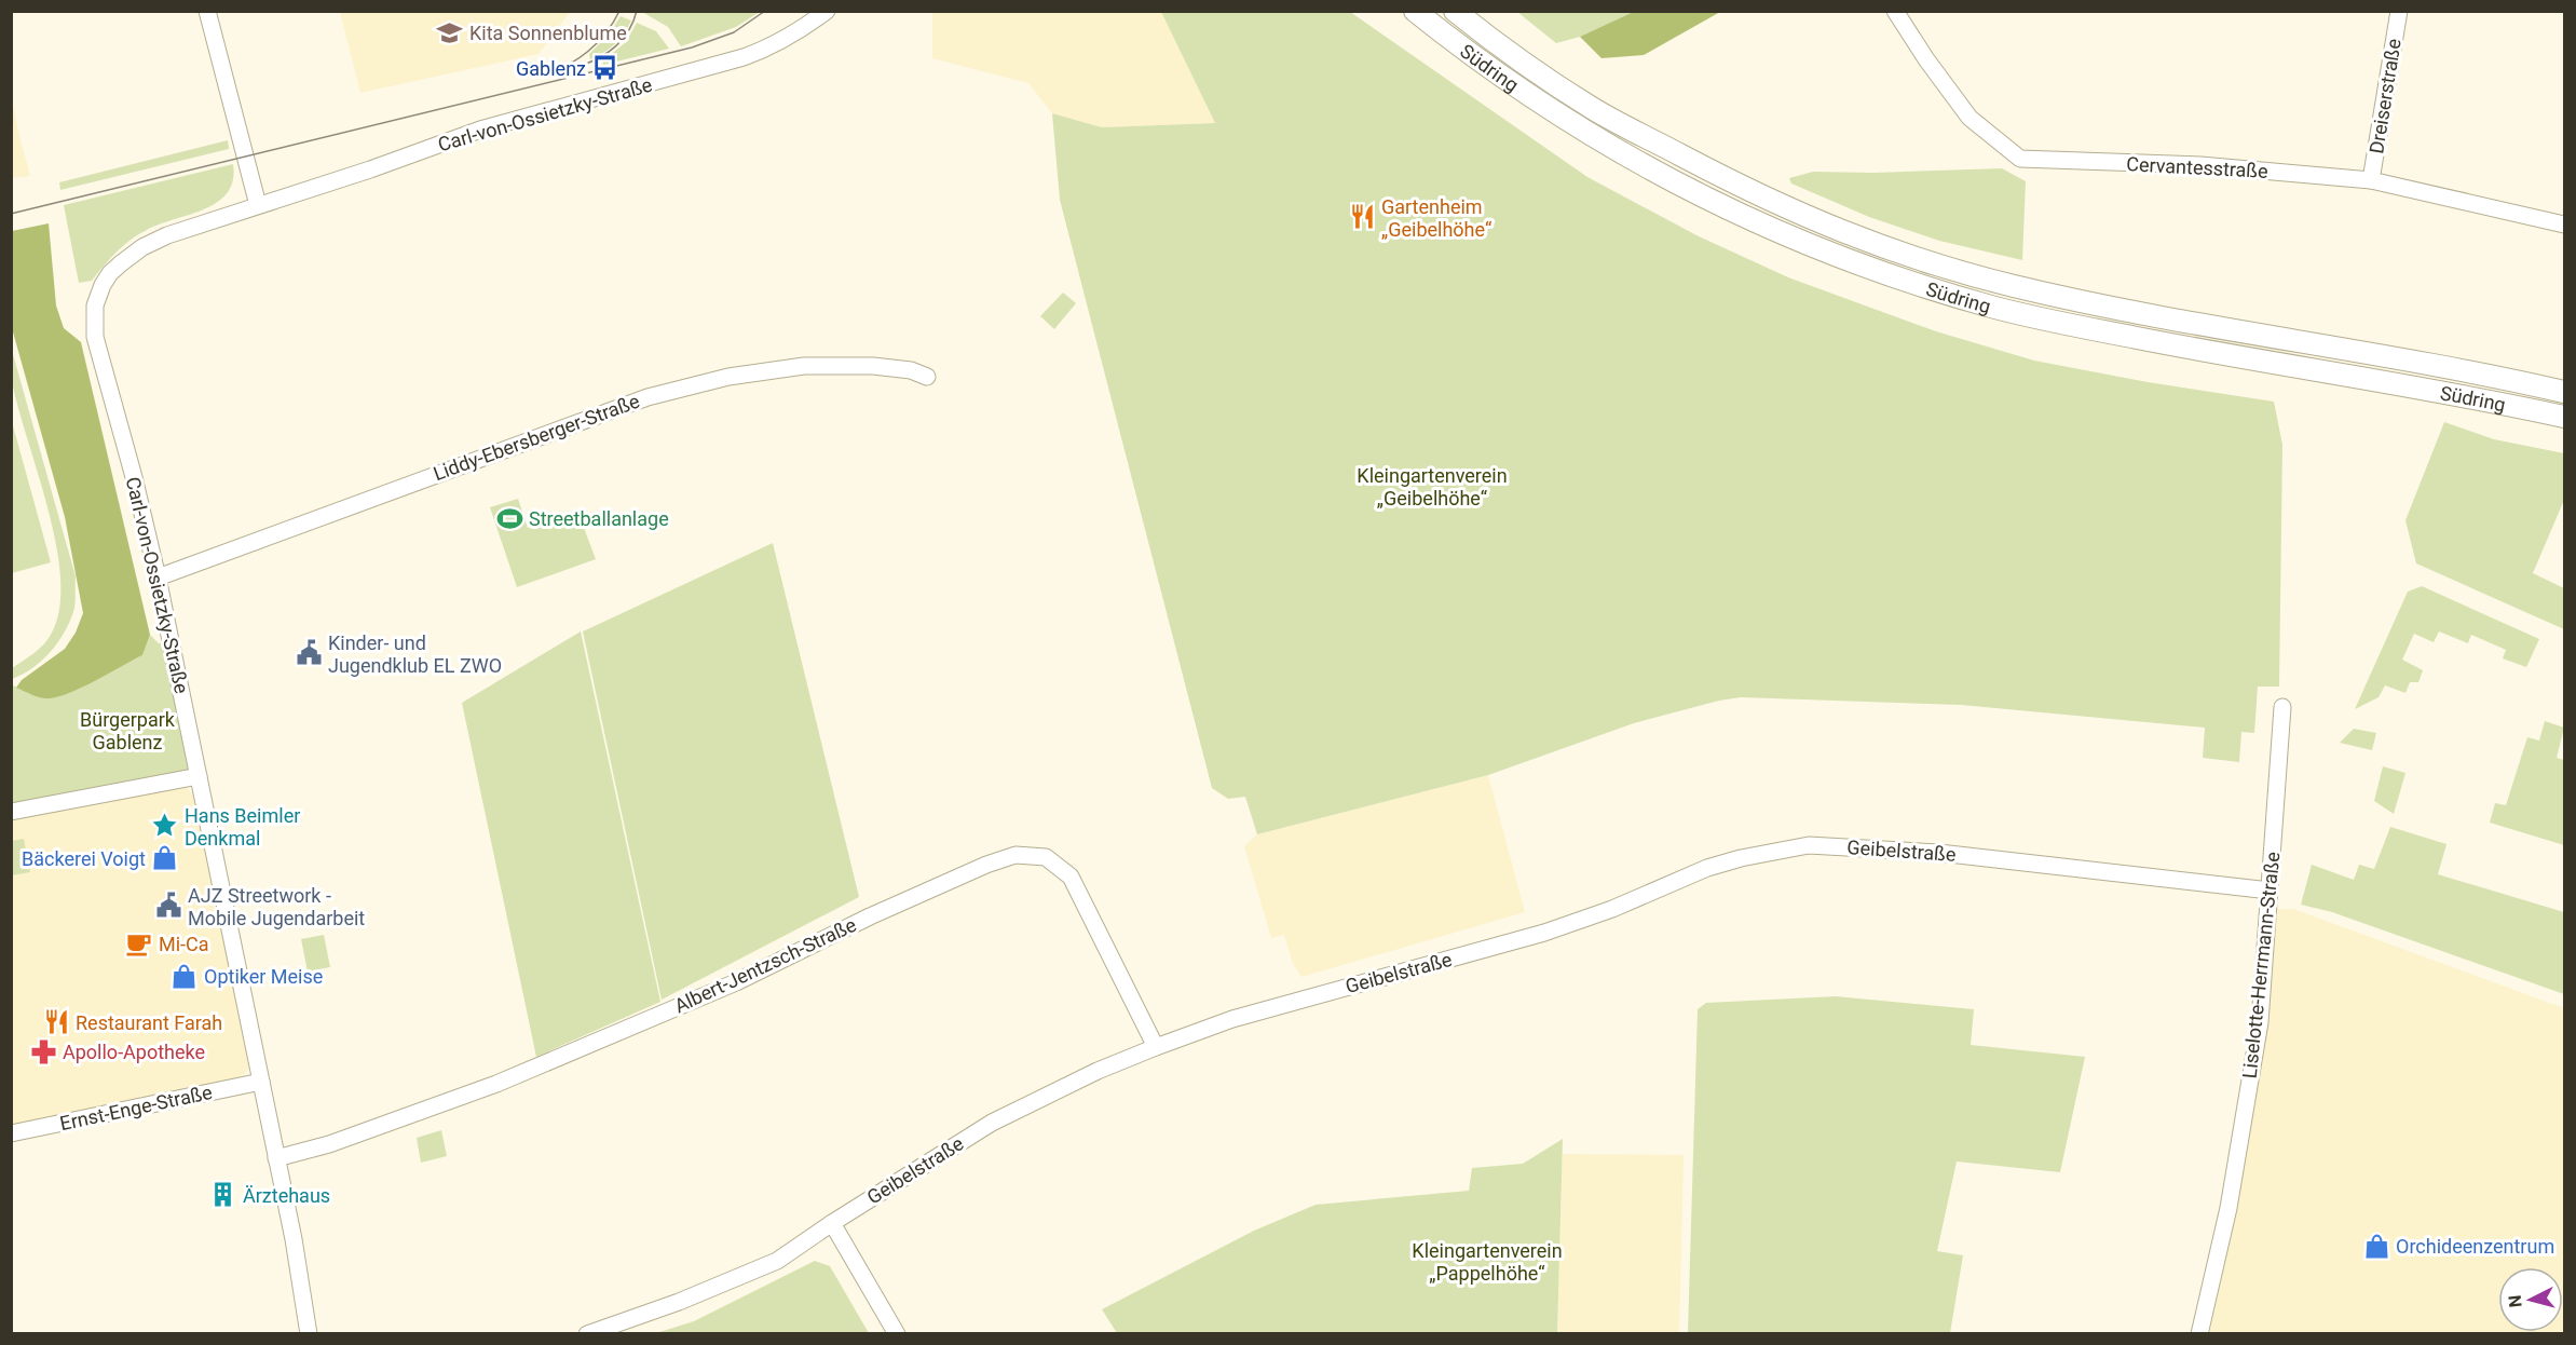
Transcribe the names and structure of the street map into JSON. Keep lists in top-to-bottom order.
{
  "streets": {
    "main road": ["Südring"],
    "street": [
      "Dreiserstraße",
      "Carl-von-Ossietzky-Straße",
      "Cervantesstraße",
      "Liddy-Ebersberger-Straße",
      "Geibelstraße",
      "Albert-Jentzsch-Straße",
      "Liselotte-Herrmann-Straße",
      "Ernst-Enge-Straße"
    ]
  },
  "crossings": [
    ["Dreiserstraße", "Cervantesstraße"],
    ["Carl-von-Ossietzky-Straße", "Liddy-Ebersberger-Straße"],
    ["Carl-von-Ossietzky-Straße", "Albert-Jentzsch-Straße"],
    ["Carl-von-Ossietzky-Straße", "Ernst-Enge-Straße"],
    ["Geibelstraße", "Albert-Jentzsch-Straße"],
    ["Geibelstraße", "Liselotte-Herrmann-Straße"]
  ],
  "parks": ["Kleingartenverein „Geibelhöhe“", "Bürgerpark Gablenz", "Kleingartenverein „Pappelhöhe“"],
  "places": {
    "school or university": ["Kita Sonnenblume"],
    "bus stop": ["Gablenz"],
    "restaurant": ["Gartenheim „Geibelhöhe“", "Restaurant Farah"],
    "sports": ["Streetballanlage"],
    "public building": ["Kinder- und Jugendklub EL ZWO", "AJZ Streetwork - Mobile Jugendarbeit"],
    "place": ["Hans Beimler Denkmal"],
    "shop": ["Bäckerei Voigt", "Optiker Meise", "Orchideenzentrum"],
    "cafe": ["Mi-Ca"],
    "pharmacy": ["Apollo-Apotheke"],
    "building": ["Ärztehaus"]
  },
  "north": "left"
}
